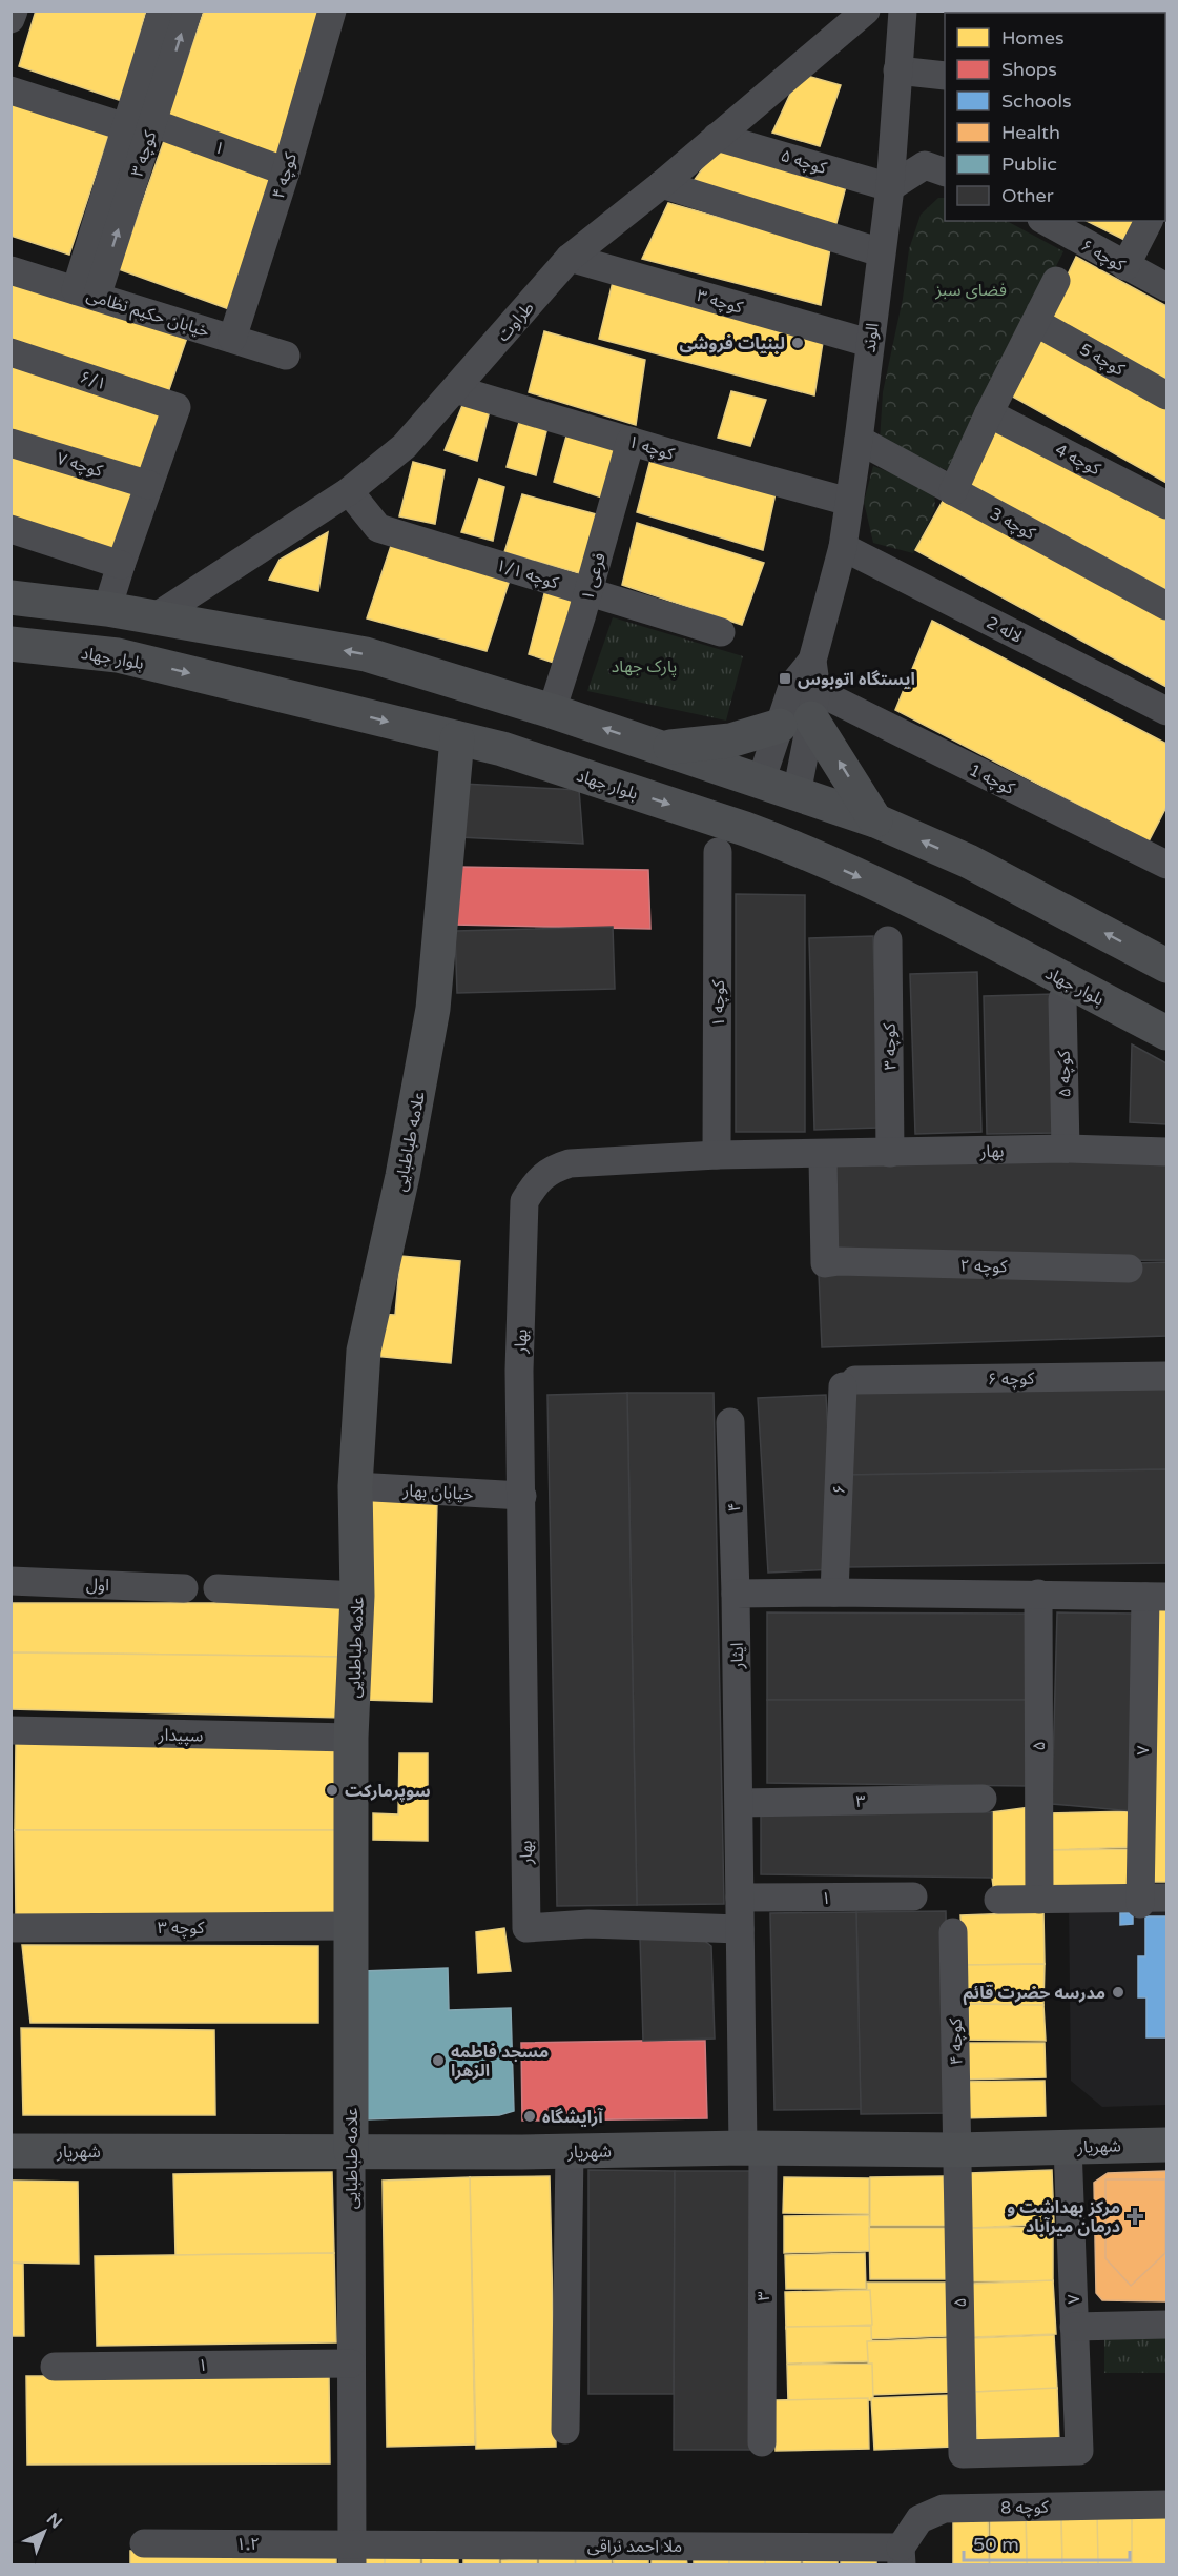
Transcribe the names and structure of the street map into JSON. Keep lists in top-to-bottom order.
{
  "streets": {
    "main road": ["بلوار جهاد", "علامه طباطبایی", "شهریار"],
    "street": [
      "۱",
      "کوچه ۳",
      "کوچه ۵",
      "کوچه ۴",
      "کوچه ۶",
      "خیابان حکیم نظامی",
      "طراوت",
      "الوند",
      "کوچه 5",
      "۶/۱",
      "کوچه ۱",
      "کوچه 4",
      "کوچه ۷",
      "کوچه 3",
      "کوچه ۱/۱",
      "فرعی ۱",
      "لاله 2",
      "کوچه 1",
      "بهار",
      "کوچه ۲",
      "۶",
      "خیابان بهار",
      "۴",
      "اول",
      "ایثار",
      "سپیدار",
      "۵",
      "۷",
      "۳",
      "کوچه 8",
      "۱.۲",
      "ملا احمد نراقی"
    ]
  },
  "crossings": [
    ["۱", "کوچه ۳"],
    ["۱", "کوچه ۴"],
    ["۱", "علامه طباطبایی"],
    ["۱", "ایثار"],
    ["کوچه ۳", "خیابان حکیم نظامی"],
    ["کوچه ۳", "طراوت"],
    ["کوچه ۳", "الوند"],
    ["کوچه ۳", "علامه طباطبایی"],
    ["کوچه ۳", "بهار"],
    ["کوچه ۵", "طراوت"],
    ["کوچه ۵", "الوند"],
    ["کوچه ۵", "بهار"],
    ["کوچه ۴", "خیابان حکیم نظامی"],
    ["کوچه ۴", "۵"],
    ["کوچه ۴", "شهریار"],
    ["کوچه ۶", "۶"],
    ["طراوت", "کوچه ۱"],
    ["طراوت", "کوچه ۱/۱"],
    ["الوند", "کوچه ۱"],
    ["الوند", "کوچه 3"],
    ["الوند", "لاله 2"],
    ["الوند", "کوچه 1"],
    ["۶/۱", "کوچه ۷"],
    ["کوچه ۱", "فرعی ۱"],
    ["کوچه ۱", "بهار"],
    ["کوچه ۱/۱", "فرعی ۱"],
    ["بلوار جهاد", "علامه طباطبایی"],
    ["علامه طباطبایی", "خیابان بهار"],
    ["علامه طباطبایی", "سپیدار"],
    ["علامه طباطبایی", "شهریار"],
    ["علامه طباطبایی", "۱.۲"],
    ["علامه طباطبایی", "ملا احمد نراقی"],
    ["بهار", "کوچه ۲"],
    ["بهار", "خیابان بهار"],
    ["بهار", "ایثار"],
    ["۴", "ایثار"],
    ["ایثار", "۳"],
    ["ایثار", "شهریار"],
    ["۵", "۷"],
    ["۵", "شهریار"],
    ["۷", "شهریار"],
    ["۳", "شهریار"],
    ["کوچه 8", "ملا احمد نراقی"],
    ["۱.۲", "ملا احمد نراقی"]
  ],
  "parks": ["فضای سبز", "پارک جهاد"],
  "places": {
    "other": [
      "لبنیات فروشی",
      "سوپرمارکت",
      "مدرسه حضرت قائم",
      "مسجد فاطمه الزهرا",
      "آرایشگاه"
    ],
    "transit": ["ایستگاه اتوبوس"],
    "health": ["مرکز بهداشت و درمان میرآباد"]
  },
  "legend": [
    "Homes",
    "Shops",
    "Schools",
    "Health",
    "Public",
    "Other"
  ],
  "scale_bar": "50 m",
  "north": "top right"
}
